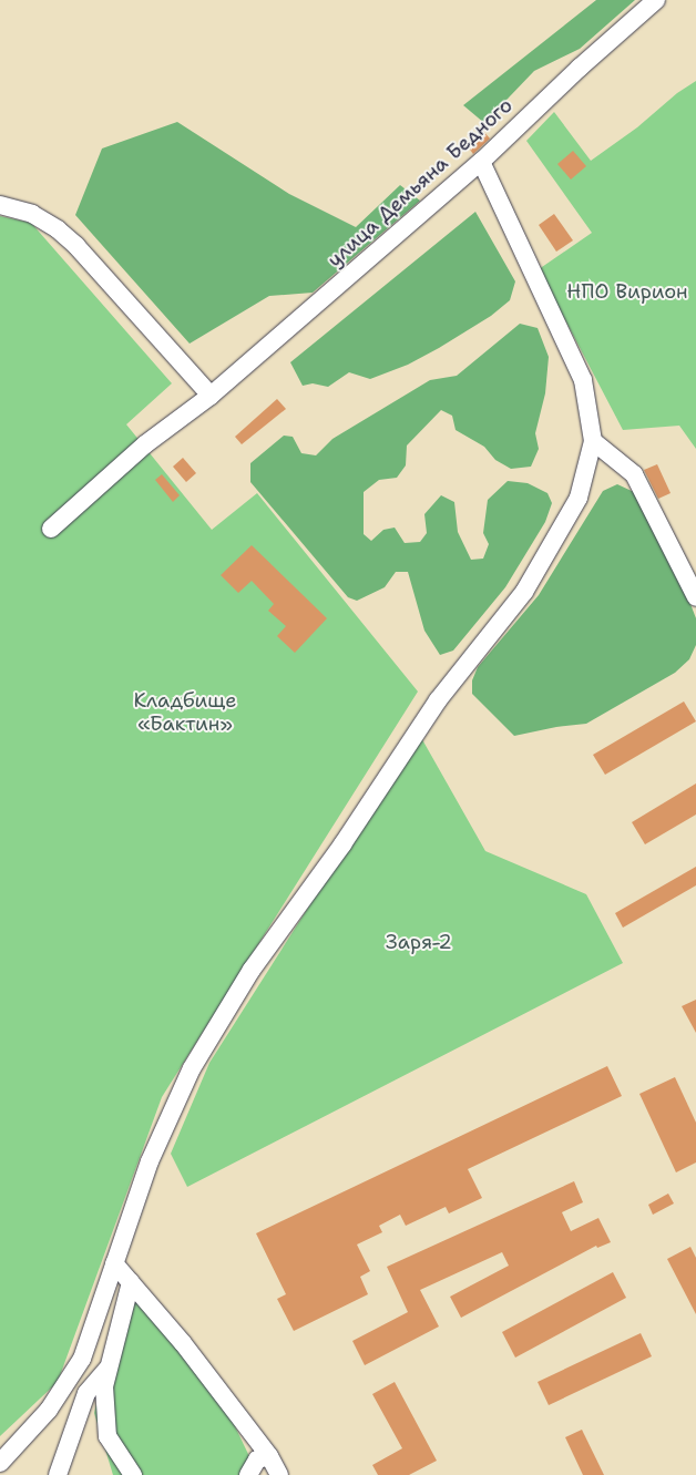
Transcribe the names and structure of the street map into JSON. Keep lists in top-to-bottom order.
{
  "streets": {
    "street": ["улица Демьяна Бедного"]
  },
  "parks": ["НПО Вирион", "Кладбище «Бактин»", "Заря-2"]
}
